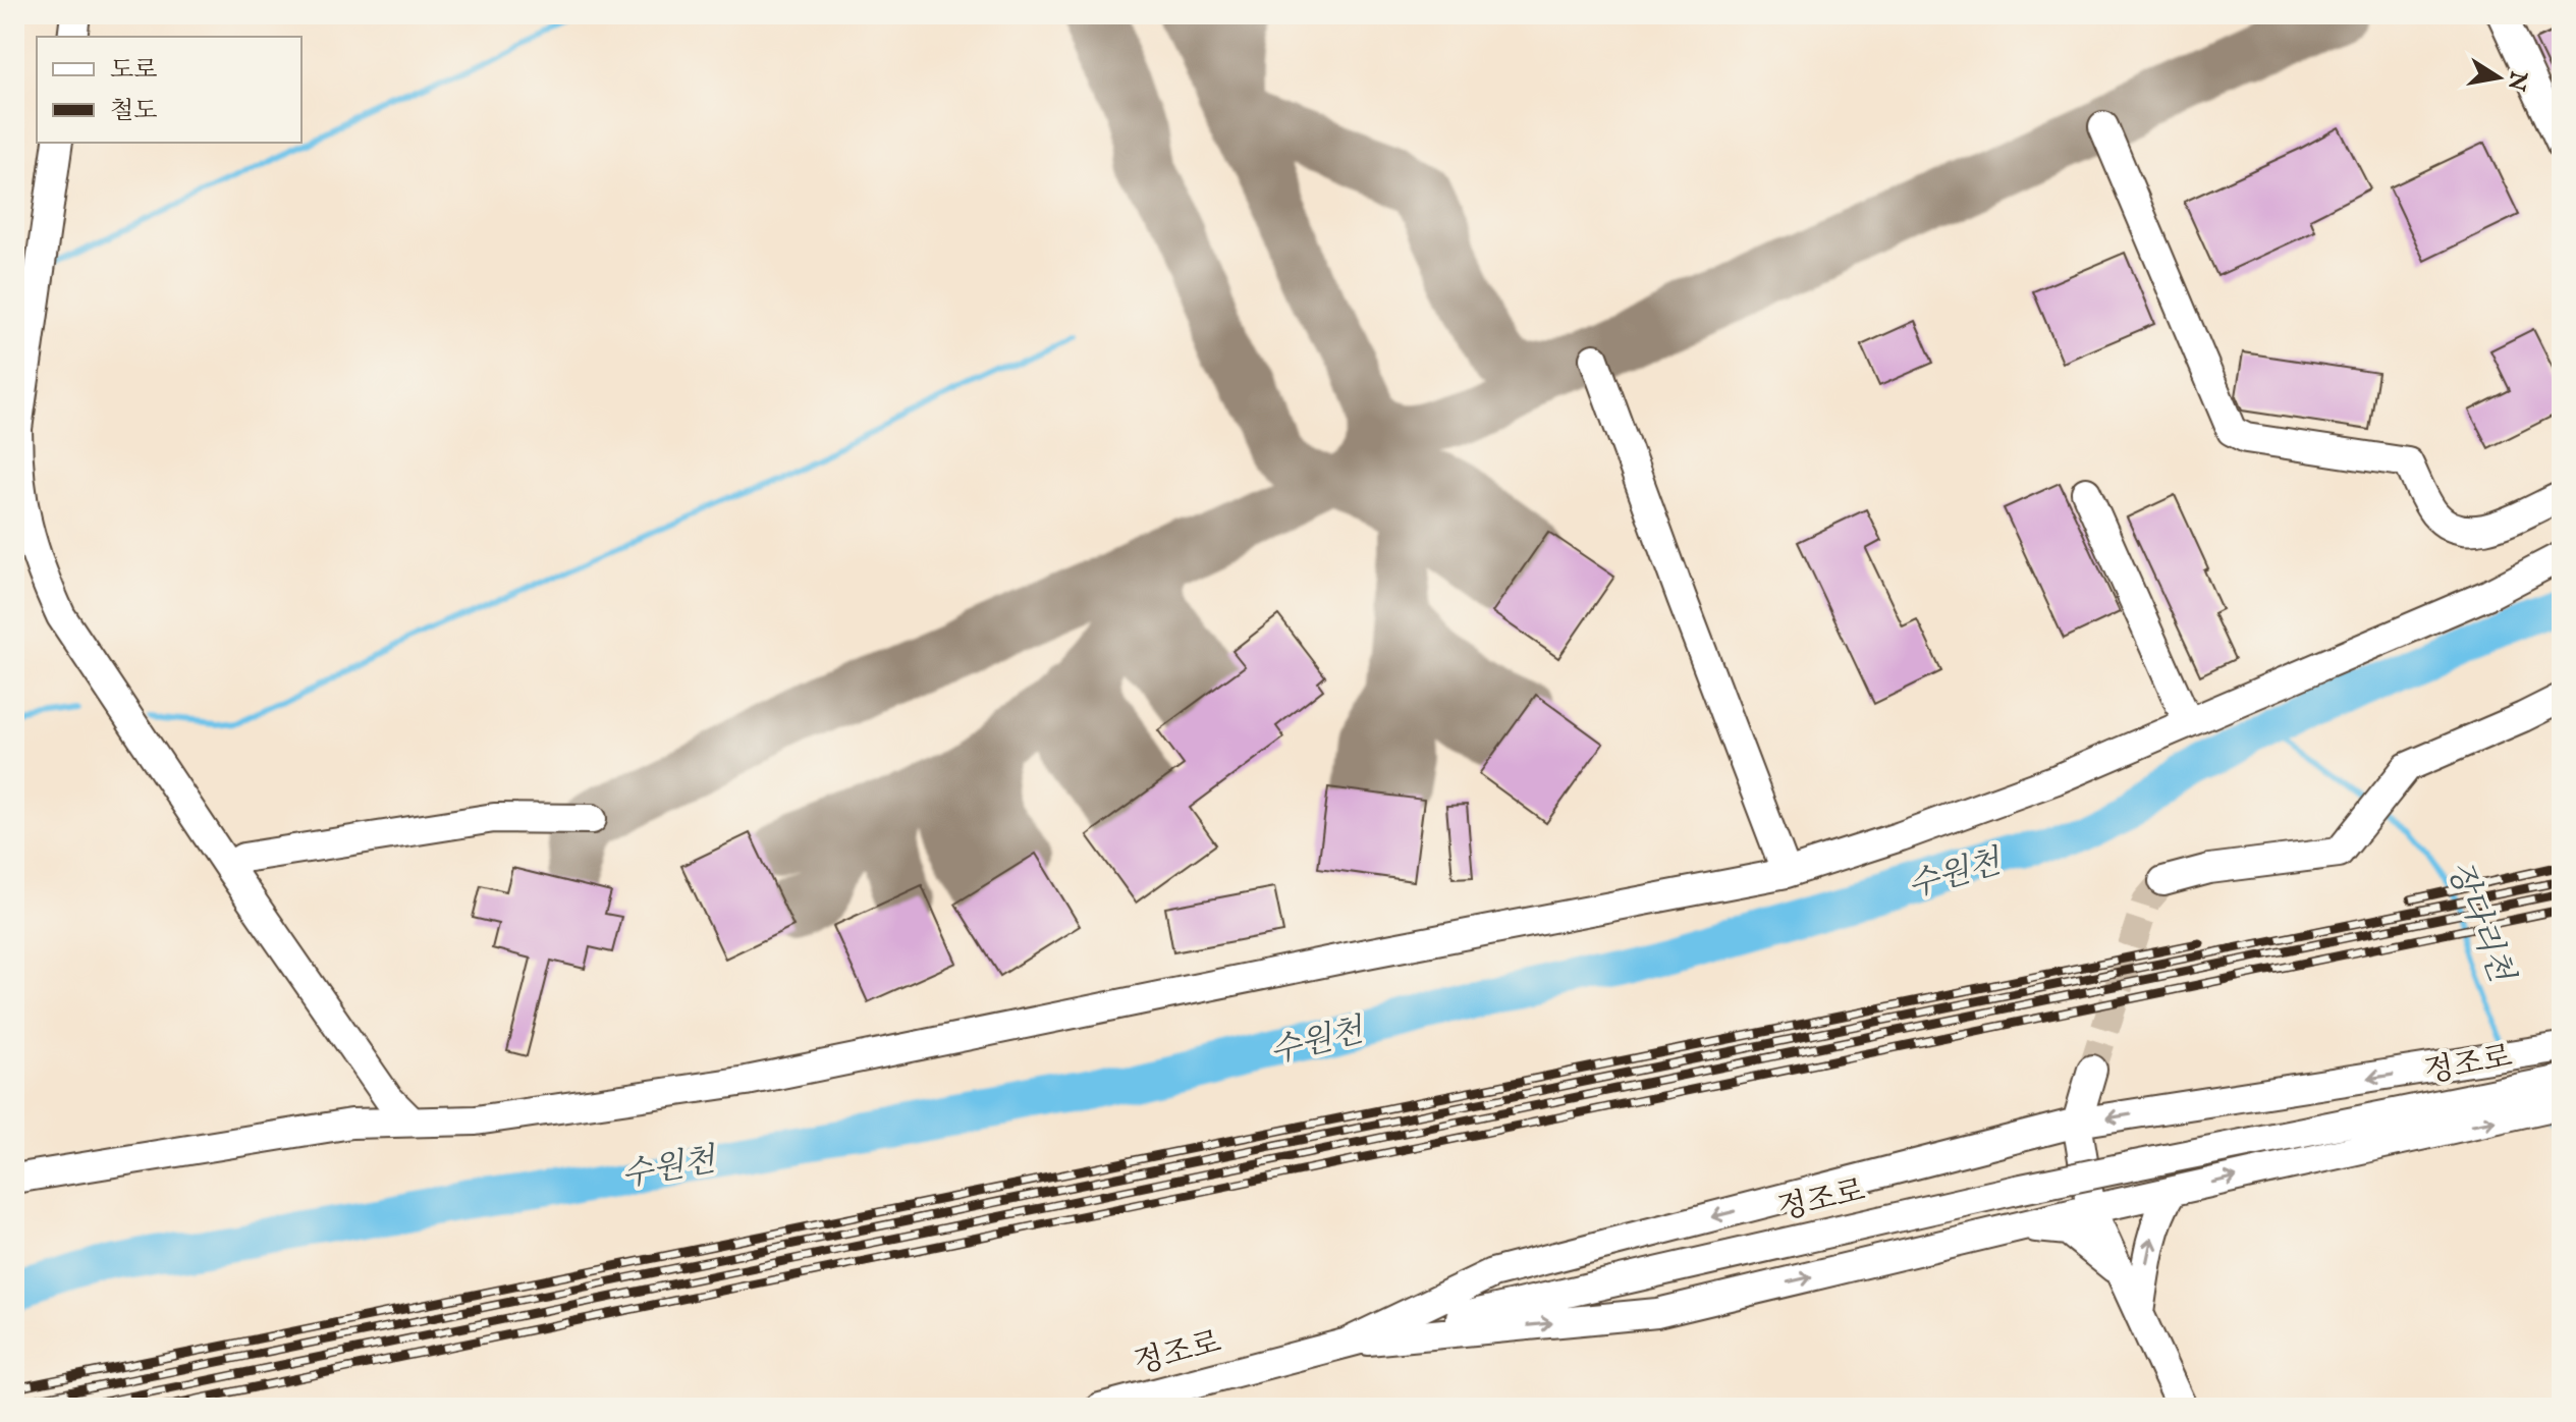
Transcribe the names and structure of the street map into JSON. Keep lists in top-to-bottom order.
{
  "streets": {
    "street": ["정조로"]
  },
  "water": ["수원천", "장다리천"],
  "legend": ["도로", "철도"],
  "north": "right"
}
